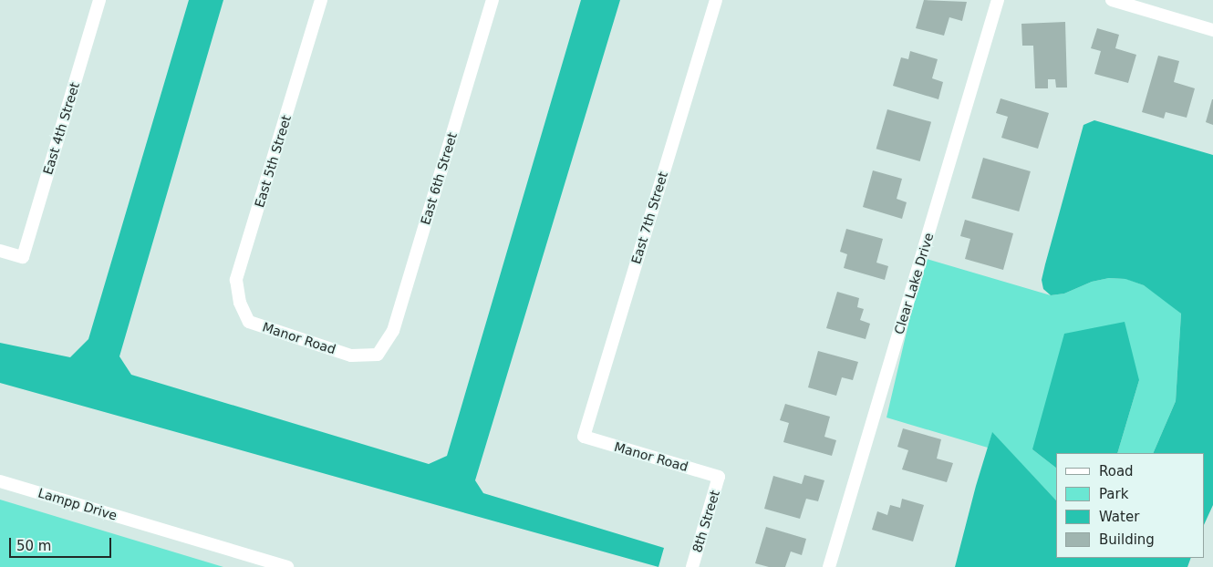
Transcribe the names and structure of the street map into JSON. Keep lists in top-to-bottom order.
{
  "streets": {
    "street": [
      "East 4th Street",
      "East 5th Street",
      "East 6th Street",
      "East 7th Street",
      "Clear Lake Drive",
      "Manor Road",
      "Lampp Drive",
      "8th Street"
    ]
  },
  "crossings": [
    ["East 5th Street", "Manor Road"],
    ["East 6th Street", "Manor Road"],
    ["East 7th Street", "Manor Road"],
    ["Manor Road", "8th Street"]
  ],
  "legend": [
    "Road",
    "Park",
    "Water",
    "Building"
  ],
  "scale_bar": "50 m"
}
